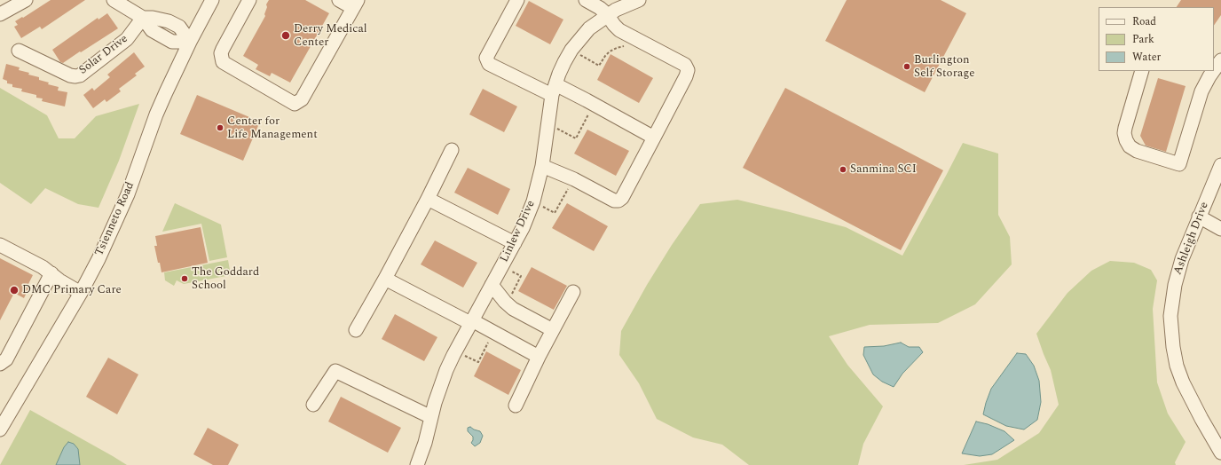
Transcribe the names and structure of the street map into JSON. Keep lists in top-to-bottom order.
{
  "streets": {
    "street": [
      "Solar Drive",
      "Tsienneto Road",
      "Linlew Drive",
      "Ashleigh Drive"
    ]
  },
  "places": [
    "Derry Medical Center",
    "Burlington Self Storage",
    "Center for Life Management",
    "Sanmina SCI",
    "The Goddard School",
    "DMC Primary Care"
  ],
  "legend": ["Road", "Park", "Water"]
}
